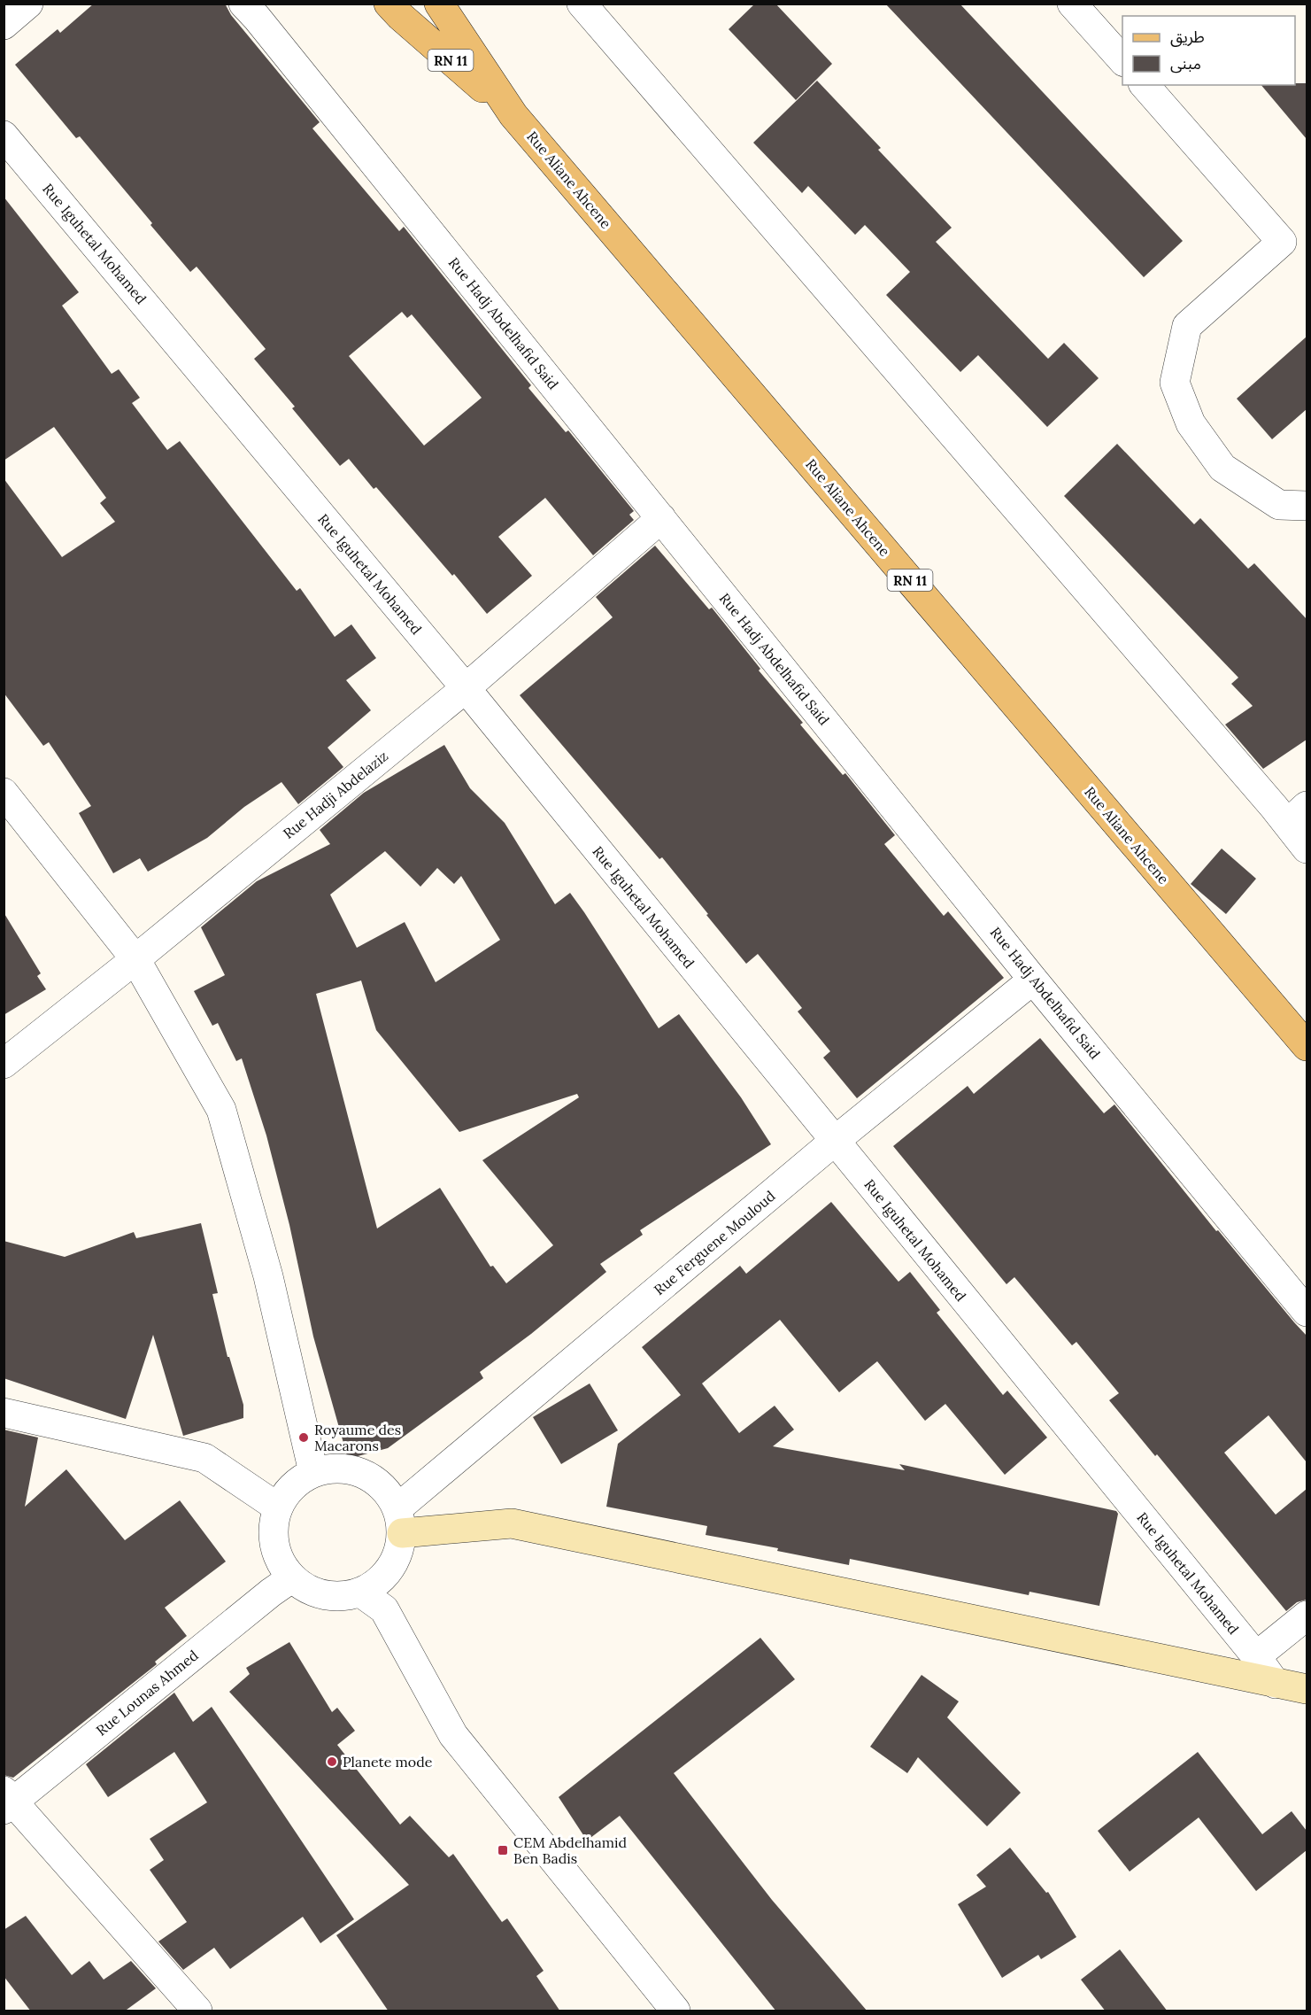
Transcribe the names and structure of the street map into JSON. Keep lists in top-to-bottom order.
{
  "streets": {
    "main road": ["RN 11", "Rue Aliane Ahcene"],
    "street": [
      "Rue Iguhetal Mohamed",
      "Rue Hadj Abdelhafid Said",
      "Rue Hadji Abdelaziz",
      "Rue Ferguene Mouloud",
      "Rue Lounas Ahmed"
    ]
  },
  "crossings": [
    ["Rue Iguhetal Mohamed", "Rue Hadji Abdelaziz"],
    ["Rue Iguhetal Mohamed", "Rue Ferguene Mouloud"],
    ["Rue Hadj Abdelhafid Said", "Rue Hadji Abdelaziz"],
    ["Rue Hadj Abdelhafid Said", "Rue Ferguene Mouloud"],
    ["Rue Ferguene Mouloud", "Rue Lounas Ahmed"]
  ],
  "places": {
    "other": ["Royaume des Macarons", "Planete mode"],
    "transit": ["CEM Abdelhamid Ben Badis"]
  },
  "legend": ["طريق", "مبنى"]
}
